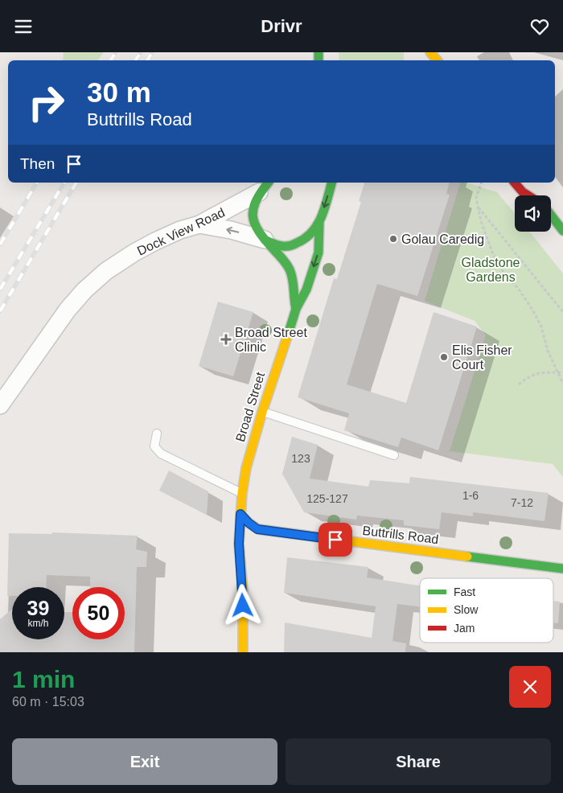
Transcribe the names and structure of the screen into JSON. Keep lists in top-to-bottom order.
{
  "streets": {
    "main road": ["Broad Street", "Buttrills Road"],
    "street": ["Dock View Road"]
  },
  "crossings": [
    ["Dock View Road", "Broad Street"],
    ["Broad Street", "Buttrills Road"]
  ],
  "parks": ["Gladstone Gardens"],
  "places": {
    "other": ["Golau Caredig", "Elis Fisher Court"],
    "health": ["Broad Street Clinic"]
  },
  "house_numbers": [
    "123",
    "1-6",
    "125-127",
    "7-12"
  ],
  "legend": ["Fast", "Slow", "Jam"],
  "page": {
    "header": "Drivr",
    "turn": ["30 m", "Buttrills Road"],
    "then": "Then",
    "speed": "39 km/h",
    "limit": "50",
    "heading": ["1 min", "60 m · 15:03"],
    "buttons": ["Exit", "Share"]
  }
}
